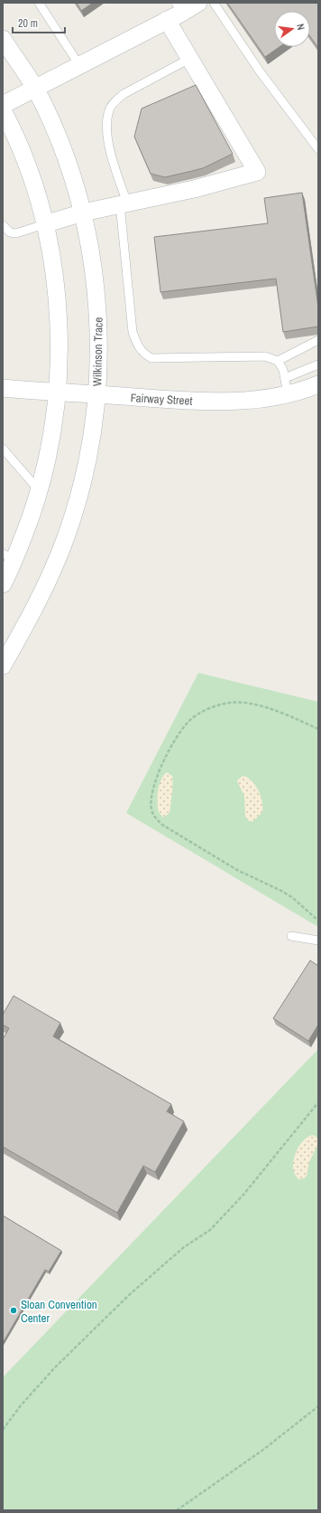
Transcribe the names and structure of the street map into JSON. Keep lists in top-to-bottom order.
{
  "streets": {
    "street": ["Wilkinson Trace", "Fairway Street"]
  },
  "crossings": [
    ["Wilkinson Trace", "Fairway Street"]
  ],
  "places": ["Sloan Convention Center"],
  "scale_bar": "20 m",
  "north": "right"
}
